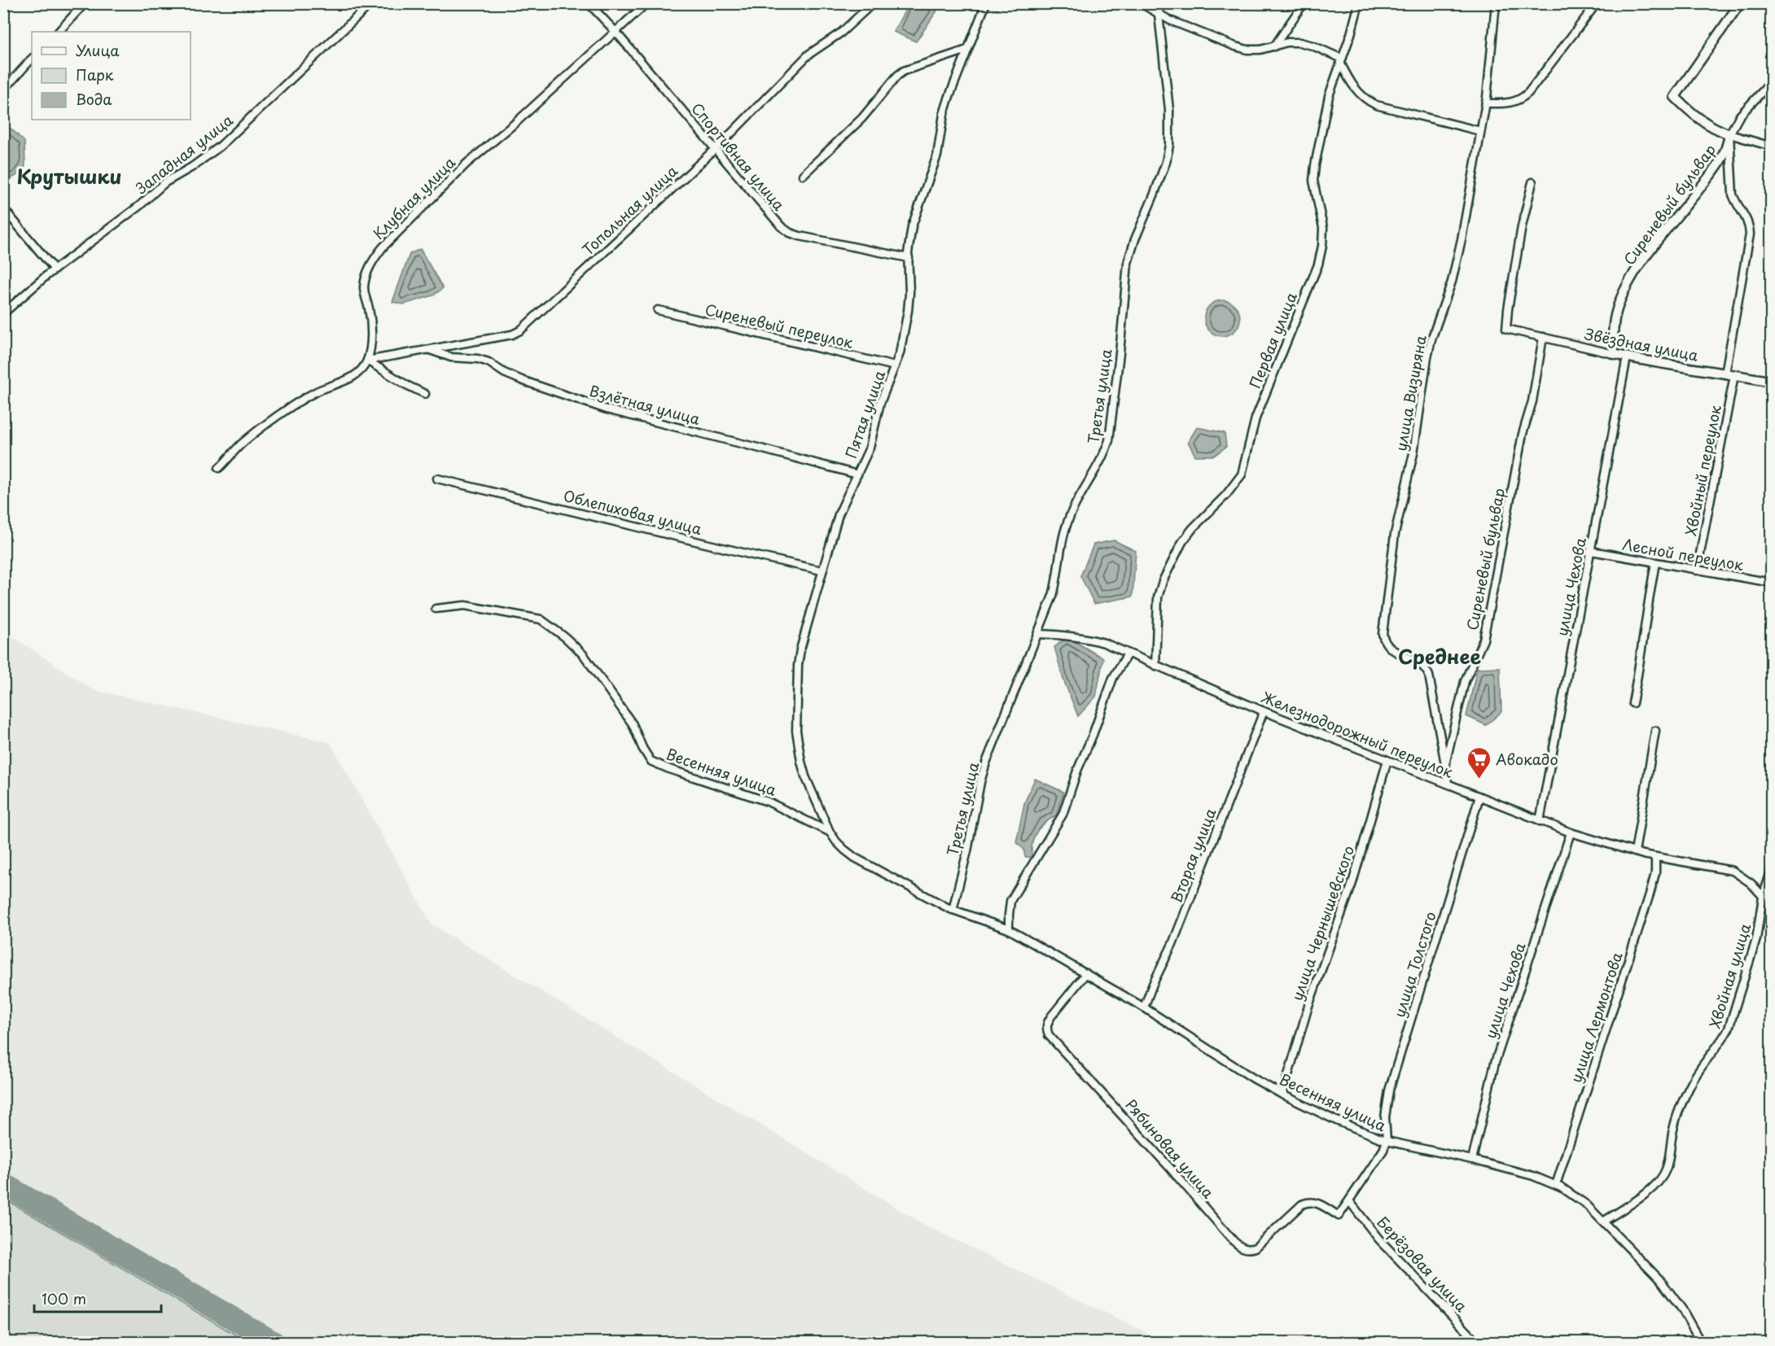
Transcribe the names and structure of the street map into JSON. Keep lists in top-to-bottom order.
{
  "streets": {
    "street": [
      "Западная улица",
      "Спортивная улица",
      "Клубная улица",
      "Сиреневый бульвар",
      "Топольная улица",
      "Сиреневый переулок",
      "Первая улица",
      "Звёздная улица",
      "улица Визиряна",
      "Третья улица",
      "Взлётная улица",
      "Пятая улица",
      "Хвойный переулок",
      "Облепиховая улица",
      "Лесной переулок",
      "улица Чехова",
      "Железнодорожный переулок",
      "Весенняя улица",
      "Вторая улица",
      "улица Чернышевского",
      "улица Толстого",
      "Хвойная улица",
      "улица Лермонтова",
      "Рябиновая улица",
      "Берёзовая улица"
    ]
  },
  "crossings": [
    ["Спортивная улица", "Клубная улица"],
    ["Спортивная улица", "Топольная улица"],
    ["Спортивная улица", "Пятая улица"],
    ["Клубная улица", "Топольная улица"],
    ["Сиреневый бульвар", "Звёздная улица"],
    ["Сиреневый бульвар", "улица Визиряна"],
    ["Сиреневый бульвар", "Хвойный переулок"],
    ["Сиреневый бульвар", "Железнодорожный переулок"],
    ["Топольная улица", "Взлётная улица"],
    ["Сиреневый переулок", "Пятая улица"],
    ["Первая улица", "Железнодорожный переулок"],
    ["Звёздная улица", "Хвойный переулок"],
    ["Звёздная улица", "улица Чехова"],
    ["Третья улица", "Железнодорожный переулок"],
    ["Третья улица", "Весенняя улица"],
    ["Взлётная улица", "Пятая улица"],
    ["Пятая улица", "Облепиховая улица"],
    ["Пятая улица", "Весенняя улица"],
    ["Хвойный переулок", "Лесной переулок"],
    ["Лесной переулок", "улица Чехова"],
    ["улица Чехова", "Железнодорожный переулок"],
    ["улица Чехова", "Весенняя улица"],
    ["Железнодорожный переулок", "Вторая улица"],
    ["Железнодорожный переулок", "улица Чернышевского"],
    ["Железнодорожный переулок", "улица Толстого"],
    ["Железнодорожный переулок", "Хвойная улица"],
    ["Железнодорожный переулок", "улица Лермонтова"],
    ["Весенняя улица", "Вторая улица"],
    ["Весенняя улица", "улица Чернышевского"],
    ["Весенняя улица", "улица Толстого"],
    ["Весенняя улица", "Хвойная улица"],
    ["Весенняя улица", "улица Лермонтова"],
    ["Весенняя улица", "Рябиновая улица"],
    ["Рябиновая улица", "Берёзовая улица"]
  ],
  "districts": ["Крутышки", "Среднее"],
  "places": {
    "supermarket": ["Авокадо"]
  },
  "legend": ["Улица", "Парк", "Вода"],
  "scale_bar": "100 m"
}
